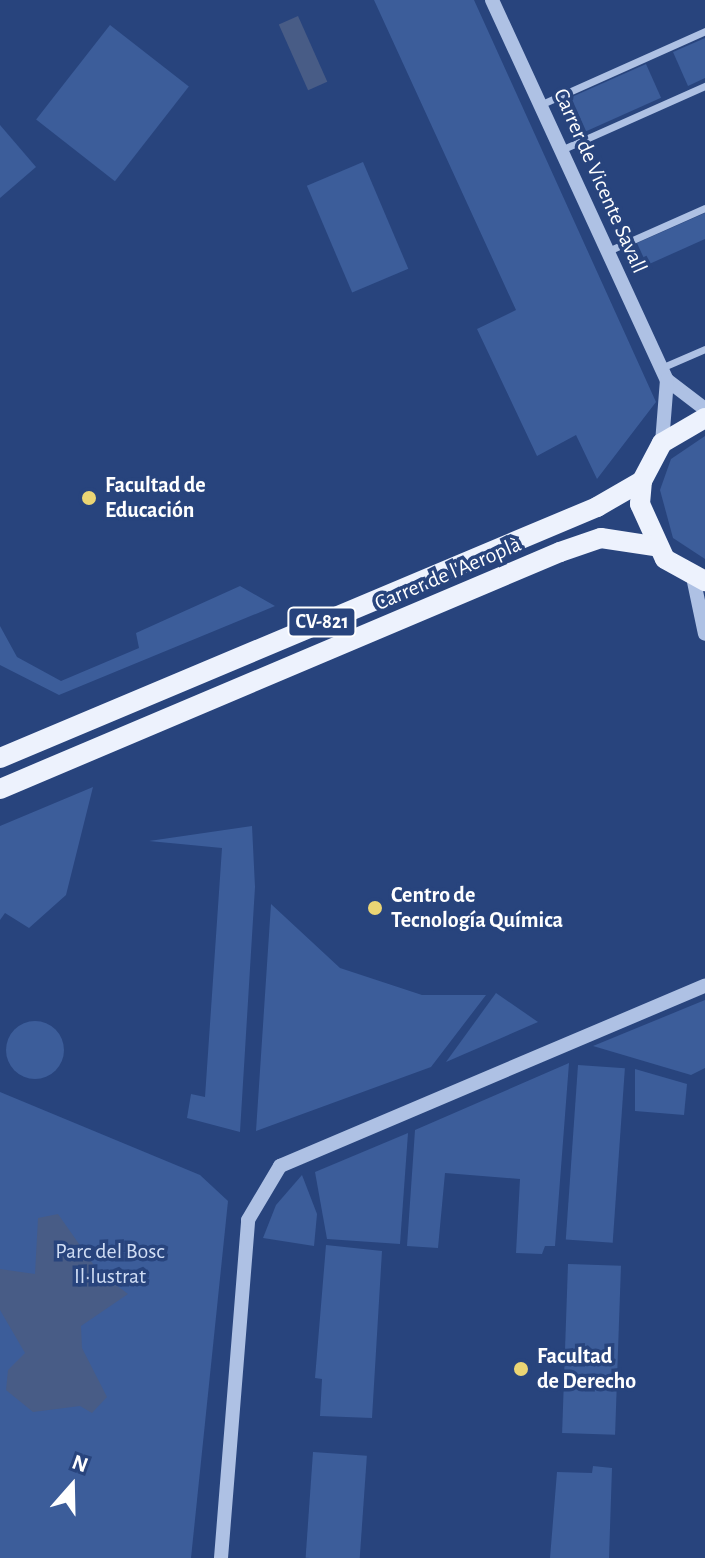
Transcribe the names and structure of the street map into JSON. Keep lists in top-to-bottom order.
{
  "streets": {
    "main road": ["Carrer de l'Aeroplà", "CV-821"],
    "street": ["Carrer de Vicente Savall"]
  },
  "crossings": [
    ["Carrer de l'Aeroplà", "CV-821"]
  ],
  "parks": ["Parc del Bosc Il·lustrat"],
  "places": ["Facultad de Educación", "Centro de Tecnología Química", "Facultad de Derecho"],
  "north": "top"
}
